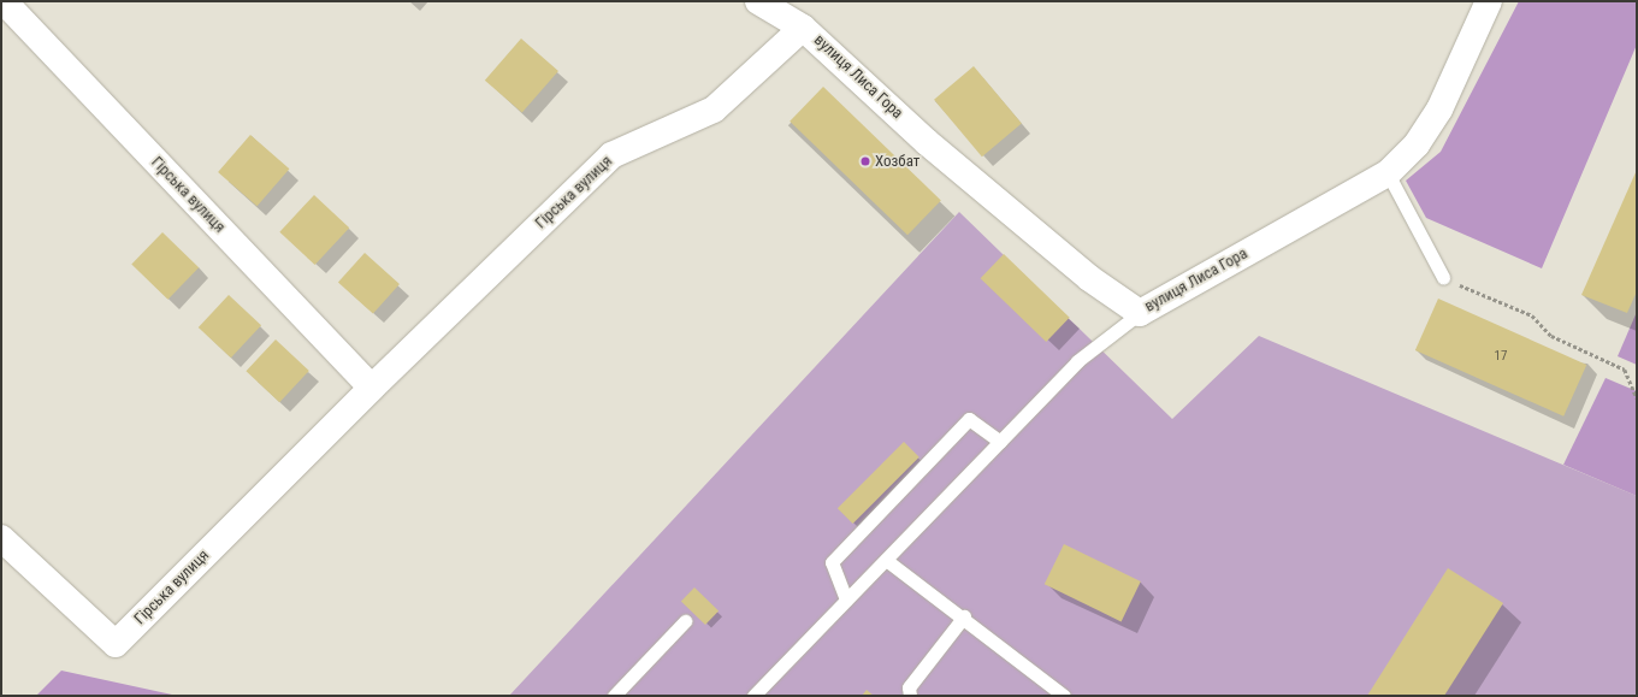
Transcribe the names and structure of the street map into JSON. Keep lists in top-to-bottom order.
{
  "streets": {
    "street": ["вулиця Лиса Гора", "Гірська вулиця"]
  },
  "crossings": [
    ["вулиця Лиса Гора", "Гірська вулиця"]
  ],
  "places": ["Хозбат"],
  "house_numbers": ["17"]
}
